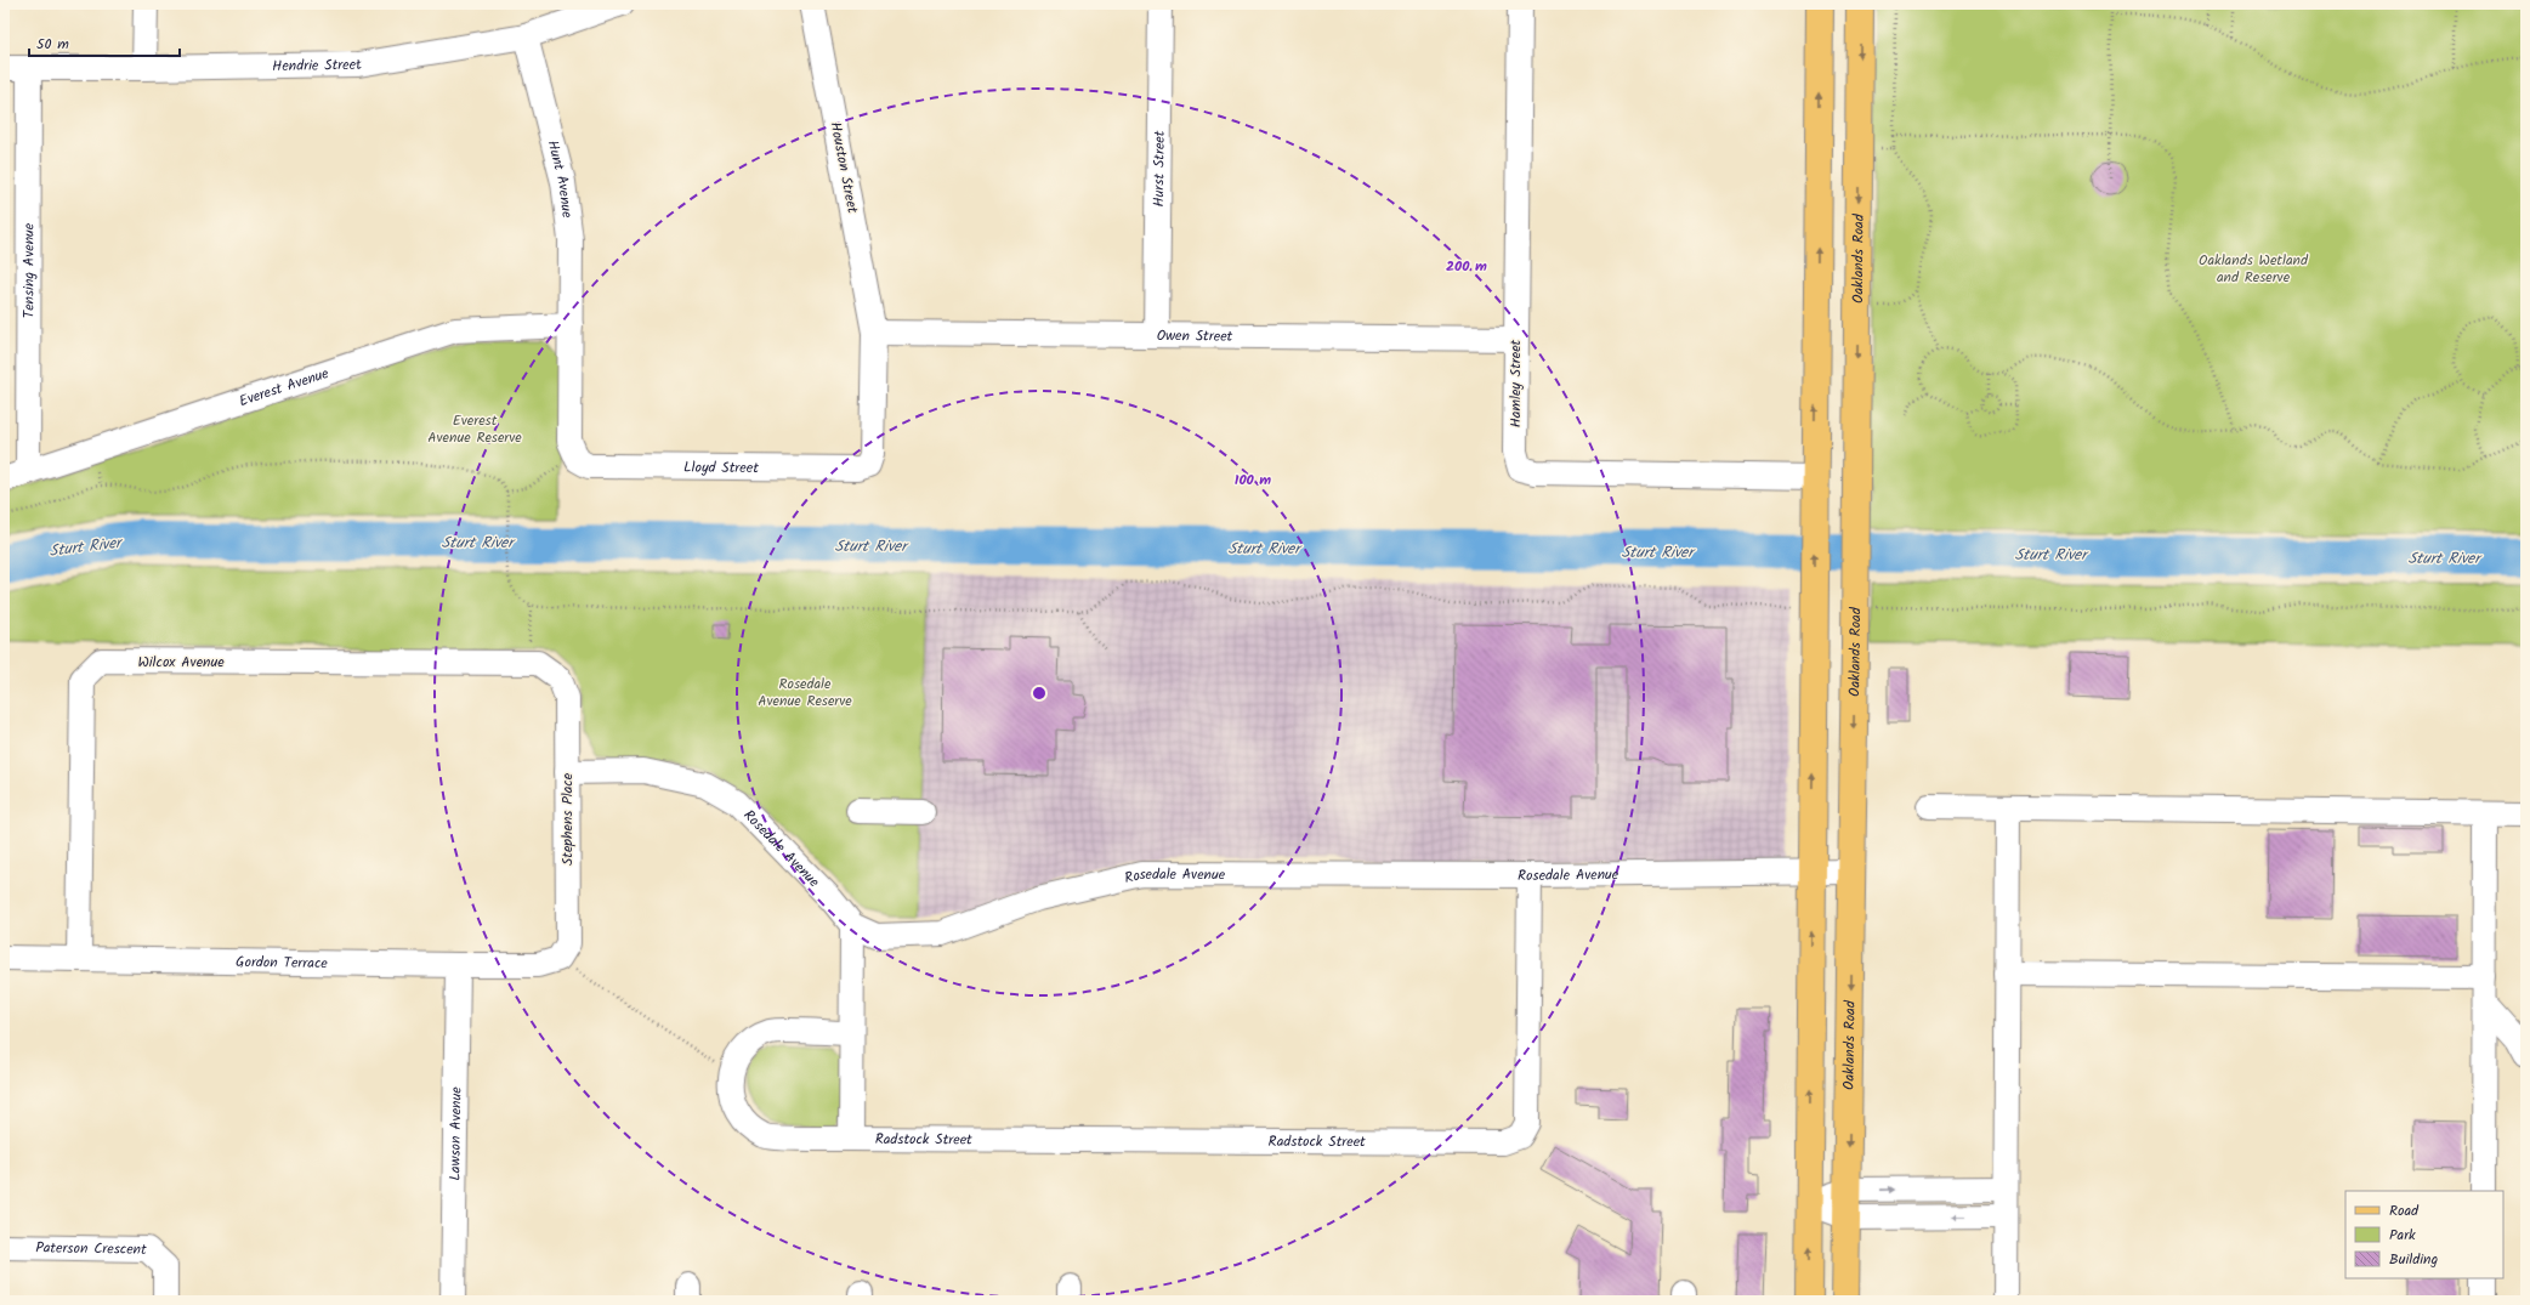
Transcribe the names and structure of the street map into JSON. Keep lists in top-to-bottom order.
{
  "streets": {
    "main road": ["Oaklands Road"],
    "street": [
      "Hendrie Street",
      "Houston Street",
      "Hurst Street",
      "Hunt Avenue",
      "Tensing Avenue",
      "Owen Street",
      "Hamley Street",
      "Everest Avenue",
      "Lloyd Street",
      "Wilcox Avenue",
      "Stephens Place",
      "Rosedale Avenue",
      "Gordon Terrace",
      "Lawson Avenue",
      "Radstock Street",
      "Paterson Crescent"
    ]
  },
  "crossings": [
    ["Hendrie Street", "Hunt Avenue"],
    ["Hendrie Street", "Tensing Avenue"],
    ["Houston Street", "Owen Street"],
    ["Houston Street", "Lloyd Street"],
    ["Hurst Street", "Owen Street"],
    ["Hunt Avenue", "Everest Avenue"],
    ["Oaklands Road", "Rosedale Avenue"],
    ["Tensing Avenue", "Everest Avenue"],
    ["Owen Street", "Hamley Street"],
    ["Owen Street", "Lloyd Street"],
    ["Wilcox Avenue", "Stephens Place"],
    ["Wilcox Avenue", "Gordon Terrace"],
    ["Stephens Place", "Rosedale Avenue"],
    ["Stephens Place", "Gordon Terrace"],
    ["Rosedale Avenue", "Radstock Street"],
    ["Gordon Terrace", "Lawson Avenue"]
  ],
  "water": ["Sturt River"],
  "parks": ["Oaklands Wetland and Reserve", "Everest Avenue Reserve", "Rosedale Avenue Reserve"],
  "legend": ["Road", "Park", "Building"],
  "scale_bar": "50 m",
  "rings": ["200 m", "100 m"]
}
